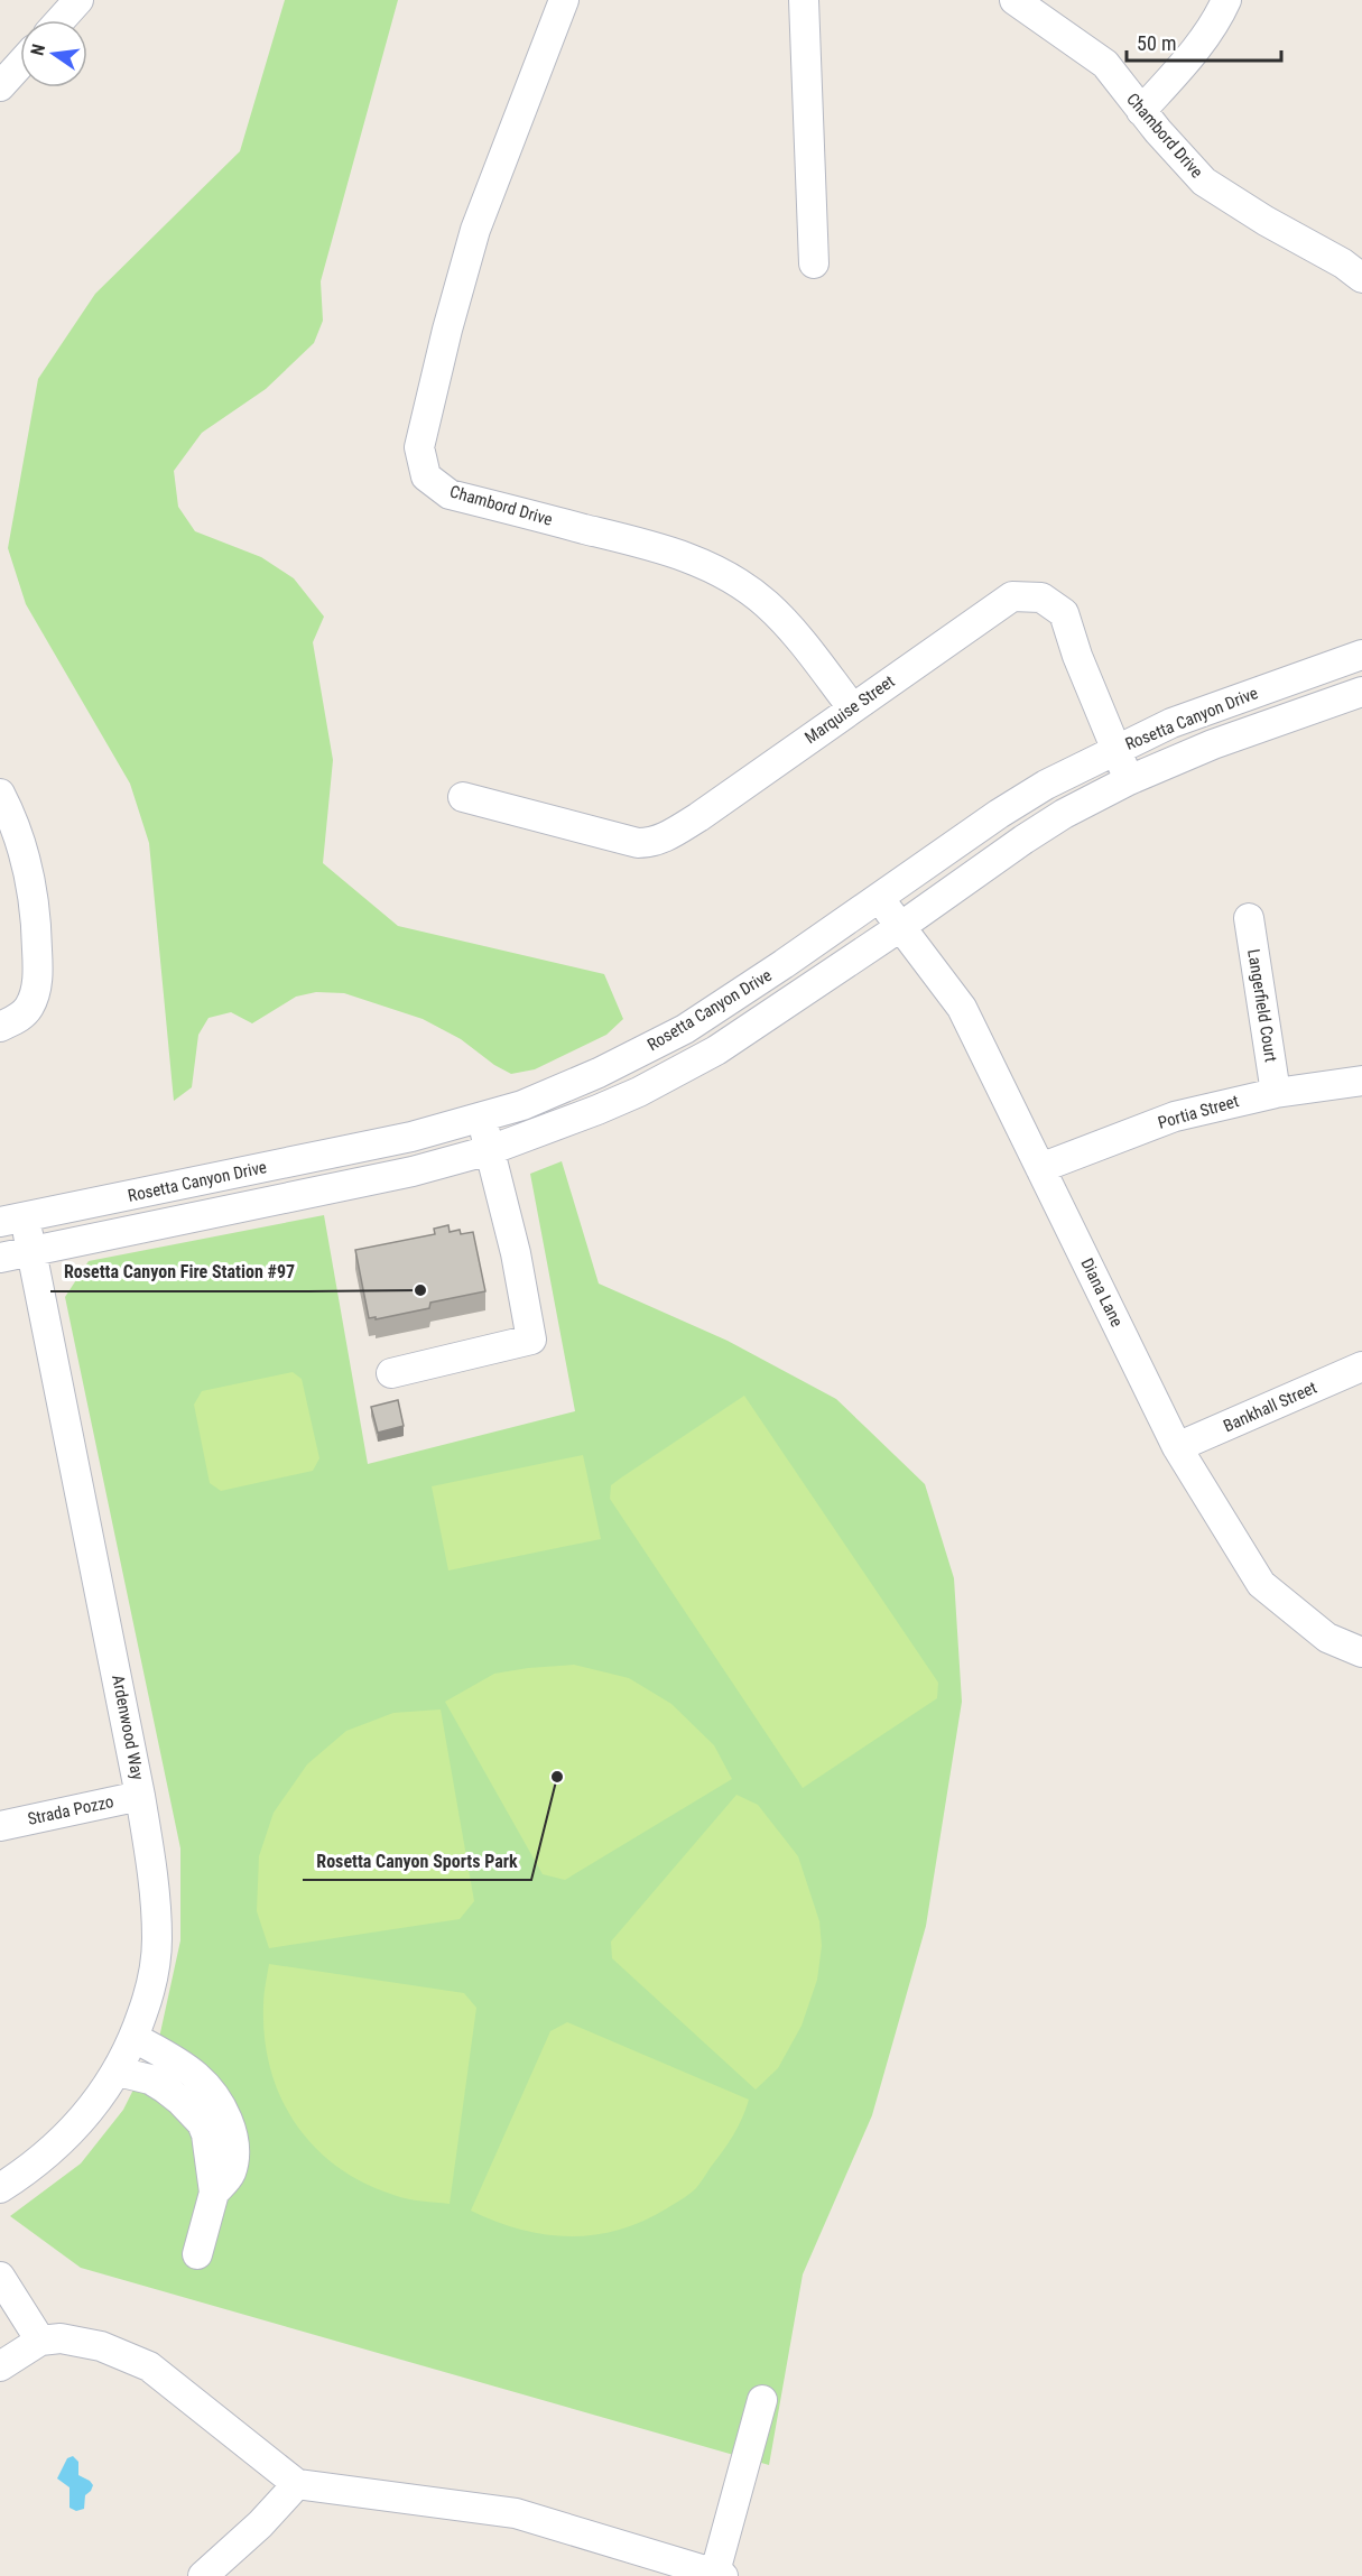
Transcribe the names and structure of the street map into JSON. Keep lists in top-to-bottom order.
{
  "streets": {
    "street": [
      "Chambord Drive",
      "Marquise Street",
      "Rosetta Canyon Drive",
      "Langerfield Court",
      "Portia Street",
      "Diana Lane",
      "Bankhall Street",
      "Ardenwood Way",
      "Strada Pozzo"
    ]
  },
  "crossings": [
    ["Chambord Drive", "Marquise Street"],
    ["Marquise Street", "Rosetta Canyon Drive"],
    ["Rosetta Canyon Drive", "Diana Lane"],
    ["Rosetta Canyon Drive", "Ardenwood Way"],
    ["Langerfield Court", "Portia Street"],
    ["Portia Street", "Diana Lane"],
    ["Diana Lane", "Bankhall Street"],
    ["Ardenwood Way", "Strada Pozzo"]
  ],
  "places": ["Rosetta Canyon Fire Station #97", "Rosetta Canyon Sports Park"],
  "scale_bar": "50 m",
  "north": "left"
}
